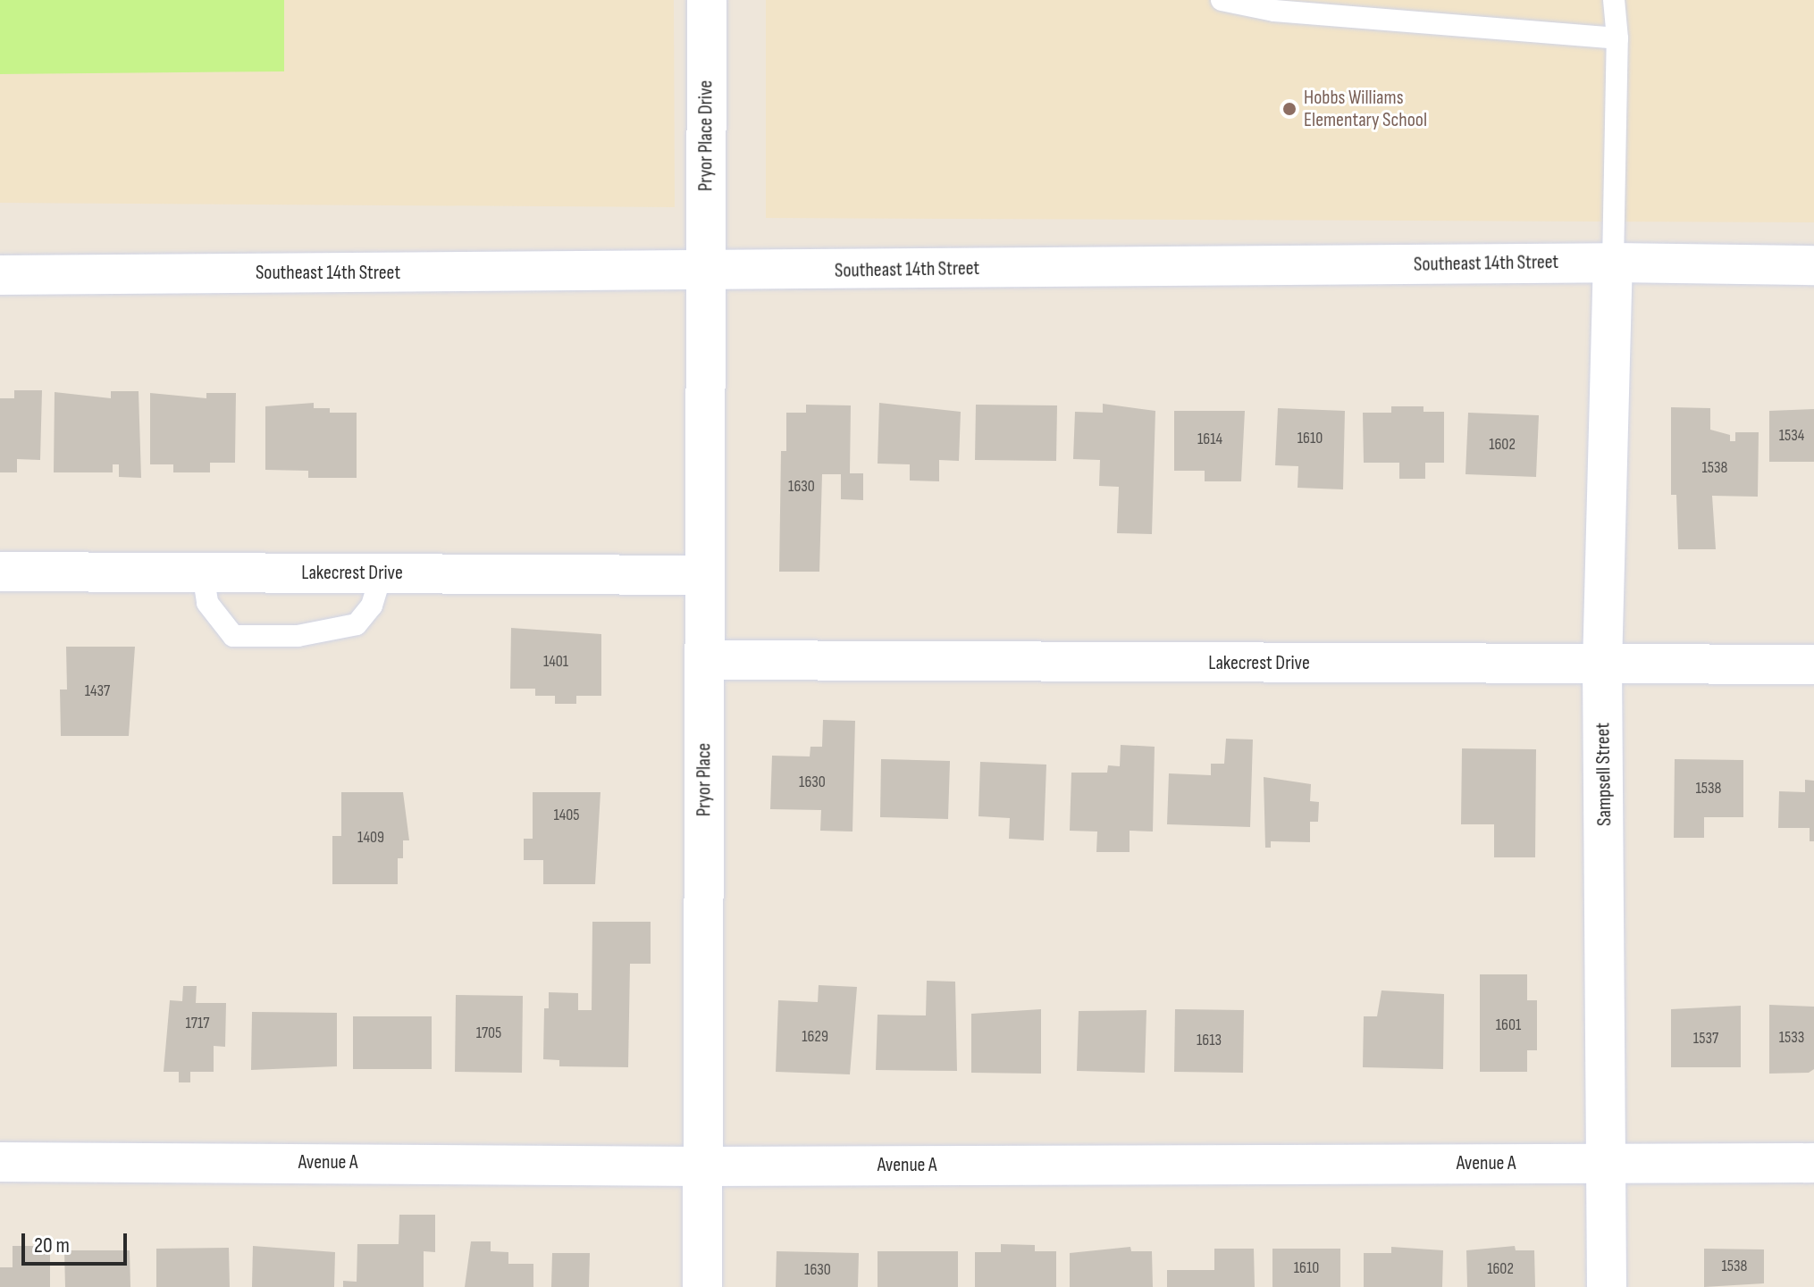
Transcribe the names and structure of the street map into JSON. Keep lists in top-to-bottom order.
{
  "streets": {
    "street": [
      "Pryor Place Drive",
      "Southeast 14th Street",
      "Lakecrest Drive",
      "Sampsell Street",
      "Pryor Place",
      "Avenue A"
    ]
  },
  "crossings": [
    ["Pryor Place Drive", "Southeast 14th Street"],
    ["Pryor Place Drive", "Pryor Place"],
    ["Southeast 14th Street", "Sampsell Street"],
    ["Southeast 14th Street", "Pryor Place"],
    ["Lakecrest Drive", "Sampsell Street"],
    ["Lakecrest Drive", "Pryor Place"],
    ["Sampsell Street", "Avenue A"],
    ["Pryor Place", "Avenue A"]
  ],
  "places": ["Hobbs Williams Elementary School"],
  "house_numbers": [
    "1534",
    "1610",
    "1614",
    "1602",
    "1538",
    "1630",
    "1401",
    "1437",
    "1630",
    "1538",
    "1405",
    "1409",
    "1717",
    "1601",
    "1705",
    "1629",
    "1533",
    "1537",
    "1613",
    "1538",
    "1610",
    "1602",
    "1630"
  ],
  "scale_bar": "20 m"
}
